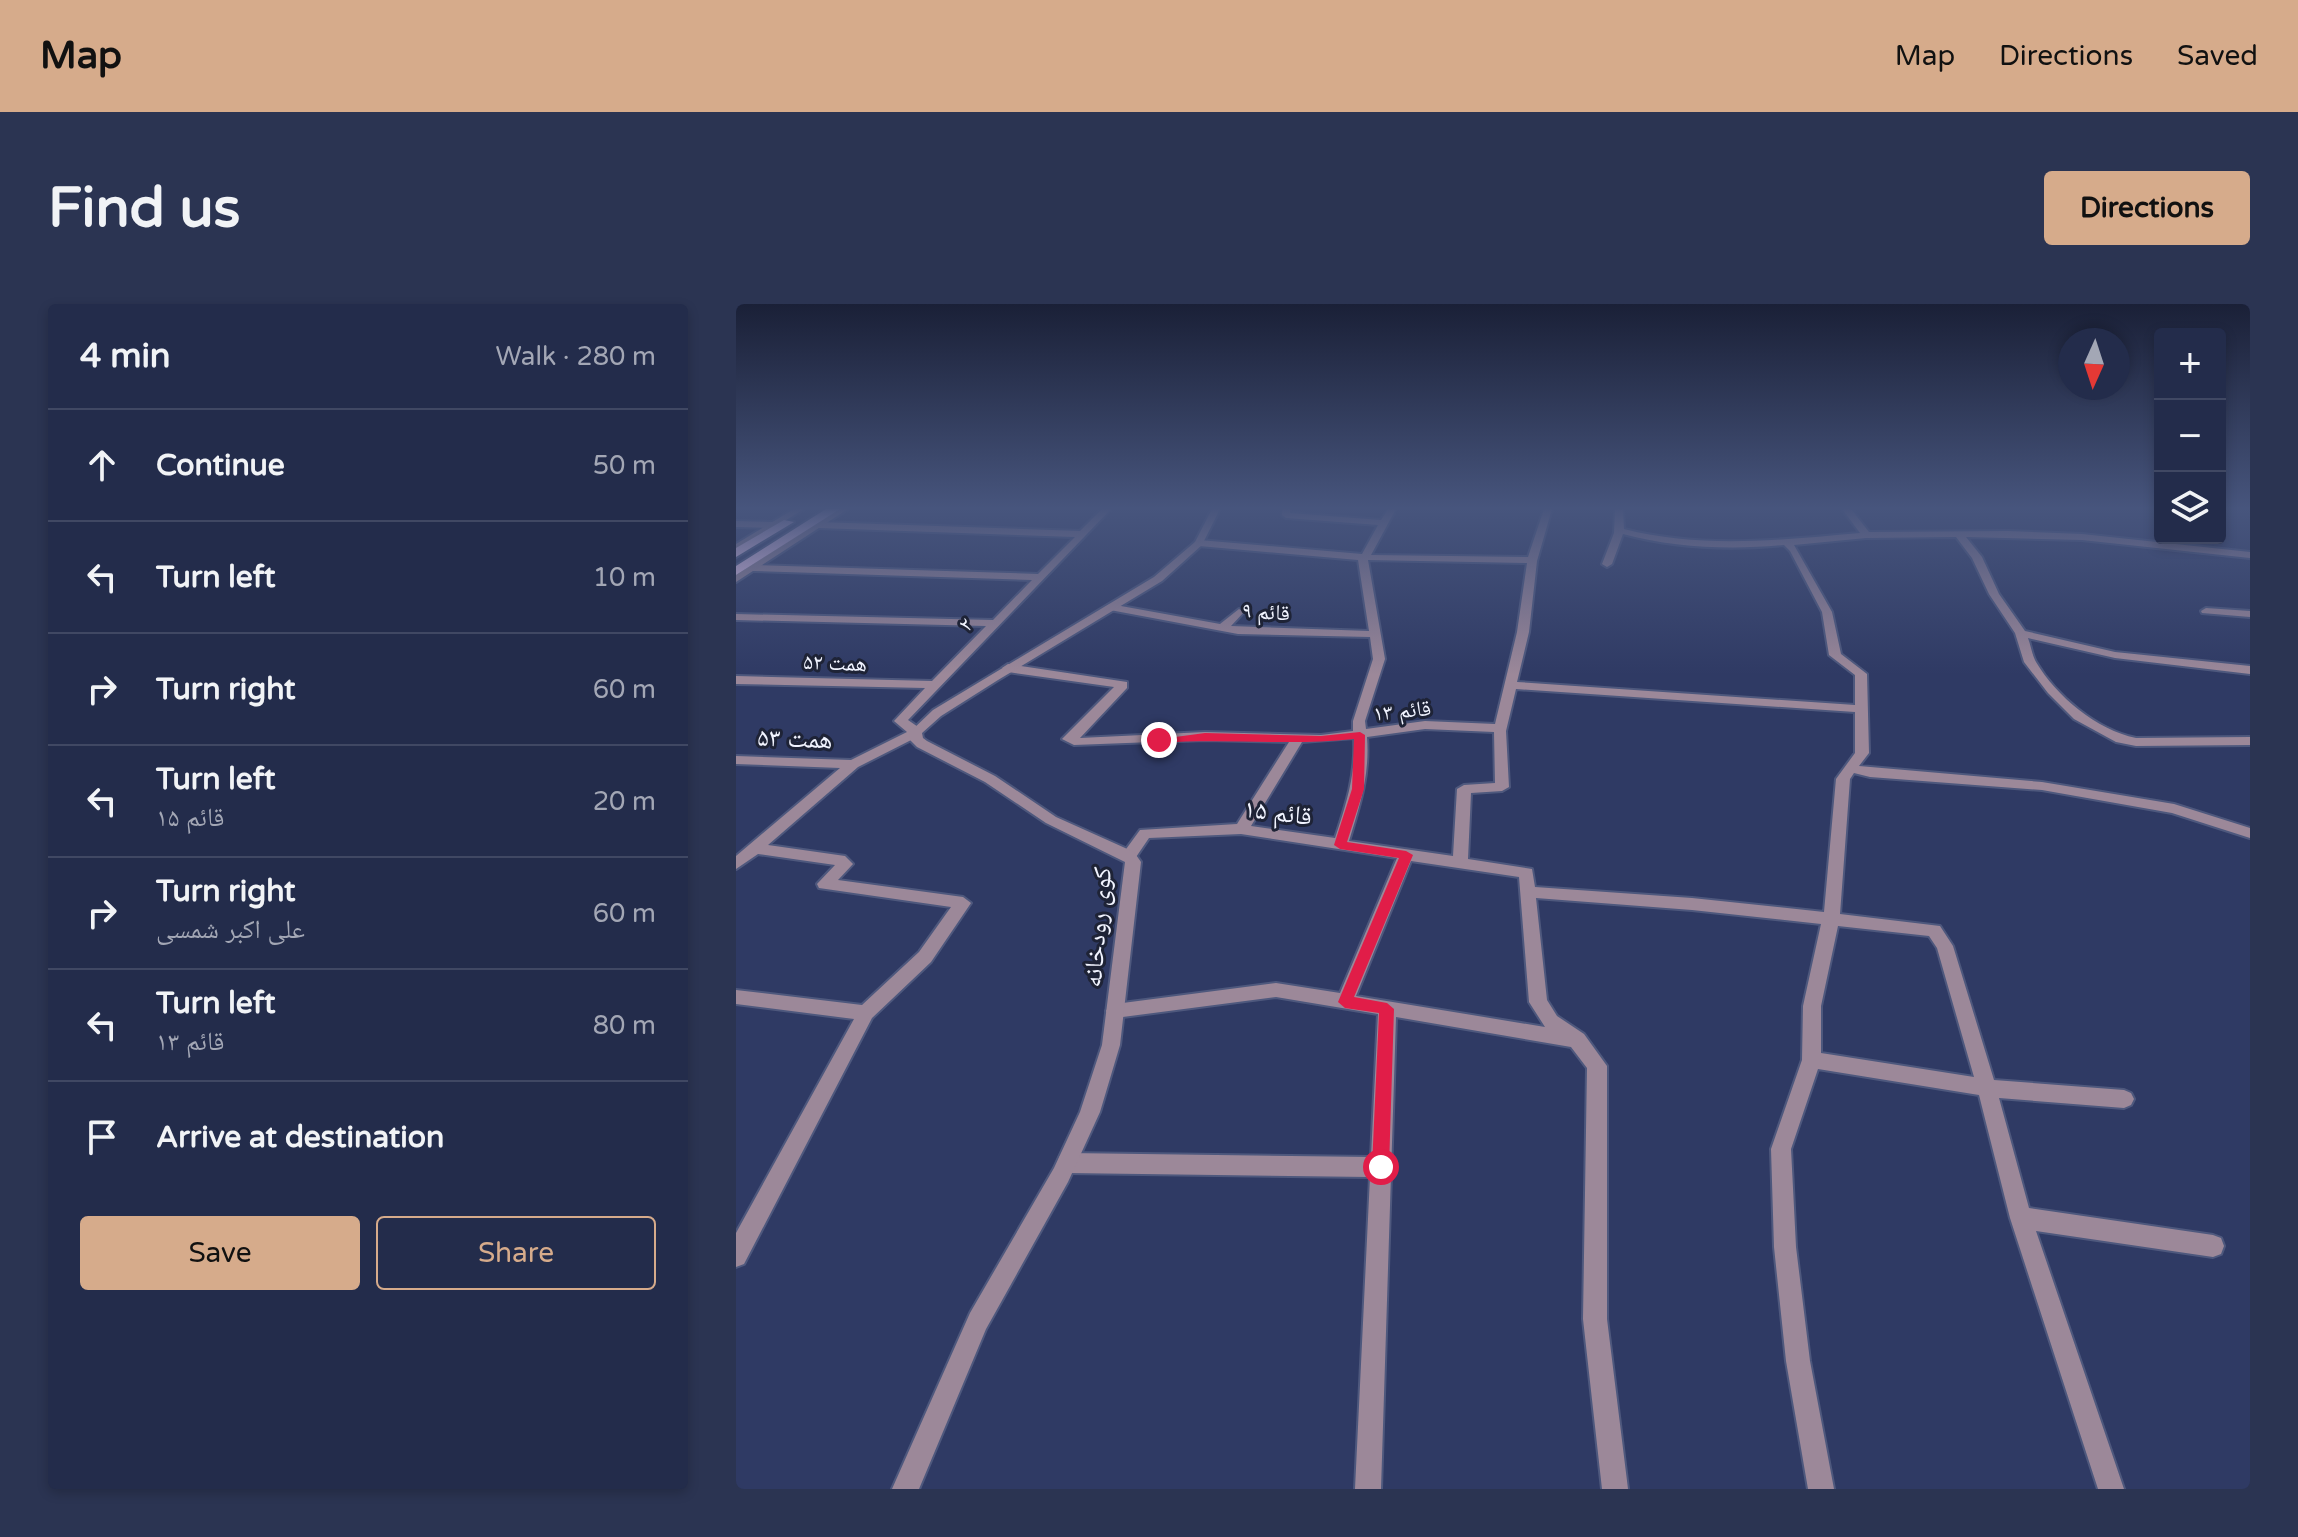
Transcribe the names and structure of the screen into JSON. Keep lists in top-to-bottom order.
{
  "streets": {
    "street": [
      "قائم ۹",
      "۲",
      "همت ۵۲",
      "قائم ۱۳",
      "همت ۵۳",
      "قائم ۱۵",
      "کوی رودخانه"
    ]
  },
  "crossings": [
    ["۲", "همت ۵۲"],
    ["۲", "کوی رودخانه"],
    ["قائم ۱۵", "کوی رودخانه"]
  ],
  "north": "bottom",
  "page": {
    "header": "Map",
    "nav": ["Map", "Directions", "Saved"],
    "buttons": [
      "Directions",
      ["Save", "Share"]
    ],
    "title": "Find us",
    "heading": ["4 min", "Walk · 280 m"],
    "map_buttons": ["+", "−"],
    "list": [
      ["Continue", "50 m"],
      ["Turn left", "10 m"],
      ["Turn right", "60 m"],
      ["Turn left", "قائم ۱۵", "20 m"],
      ["Turn right", "علی اکبر شمسی", "60 m"],
      ["Turn left", "قائم ۱۳", "80 m"],
      "Arrive at destination"
    ]
  }
}
